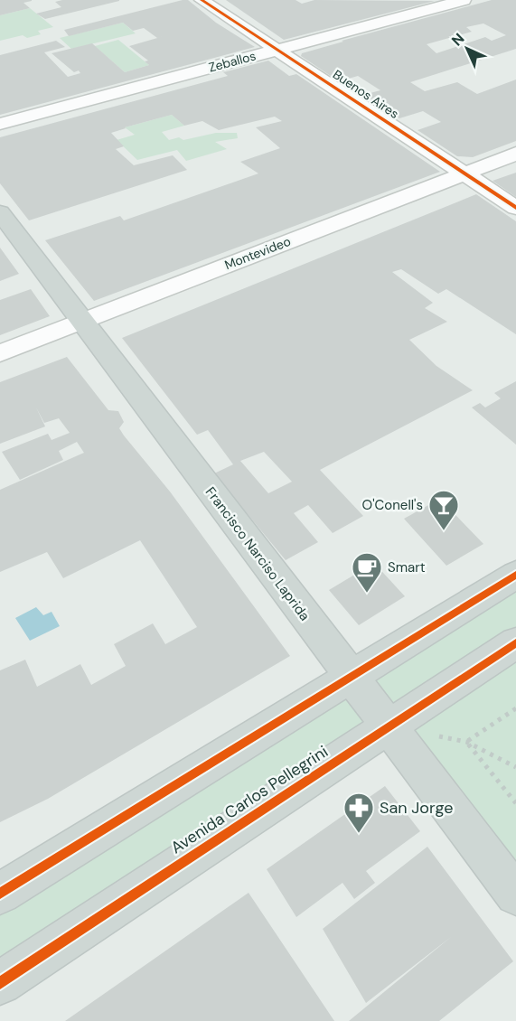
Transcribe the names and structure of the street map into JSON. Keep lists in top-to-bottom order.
{
  "streets": {
    "main road": ["Francisco Narciso Laprida", "Avenida Carlos Pellegrini"],
    "street": ["Zeballos", "Buenos Aires", "Montevideo"]
  },
  "crossings": [
    ["Zeballos", "Buenos Aires"],
    ["Buenos Aires", "Montevideo"],
    ["Montevideo", "Francisco Narciso Laprida"],
    ["Francisco Narciso Laprida", "Avenida Carlos Pellegrini"]
  ],
  "places": {
    "bar": ["O'Conell's"],
    "cafe": ["Smart"],
    "pharmacy": ["San Jorge"]
  },
  "north": "top left"
}
